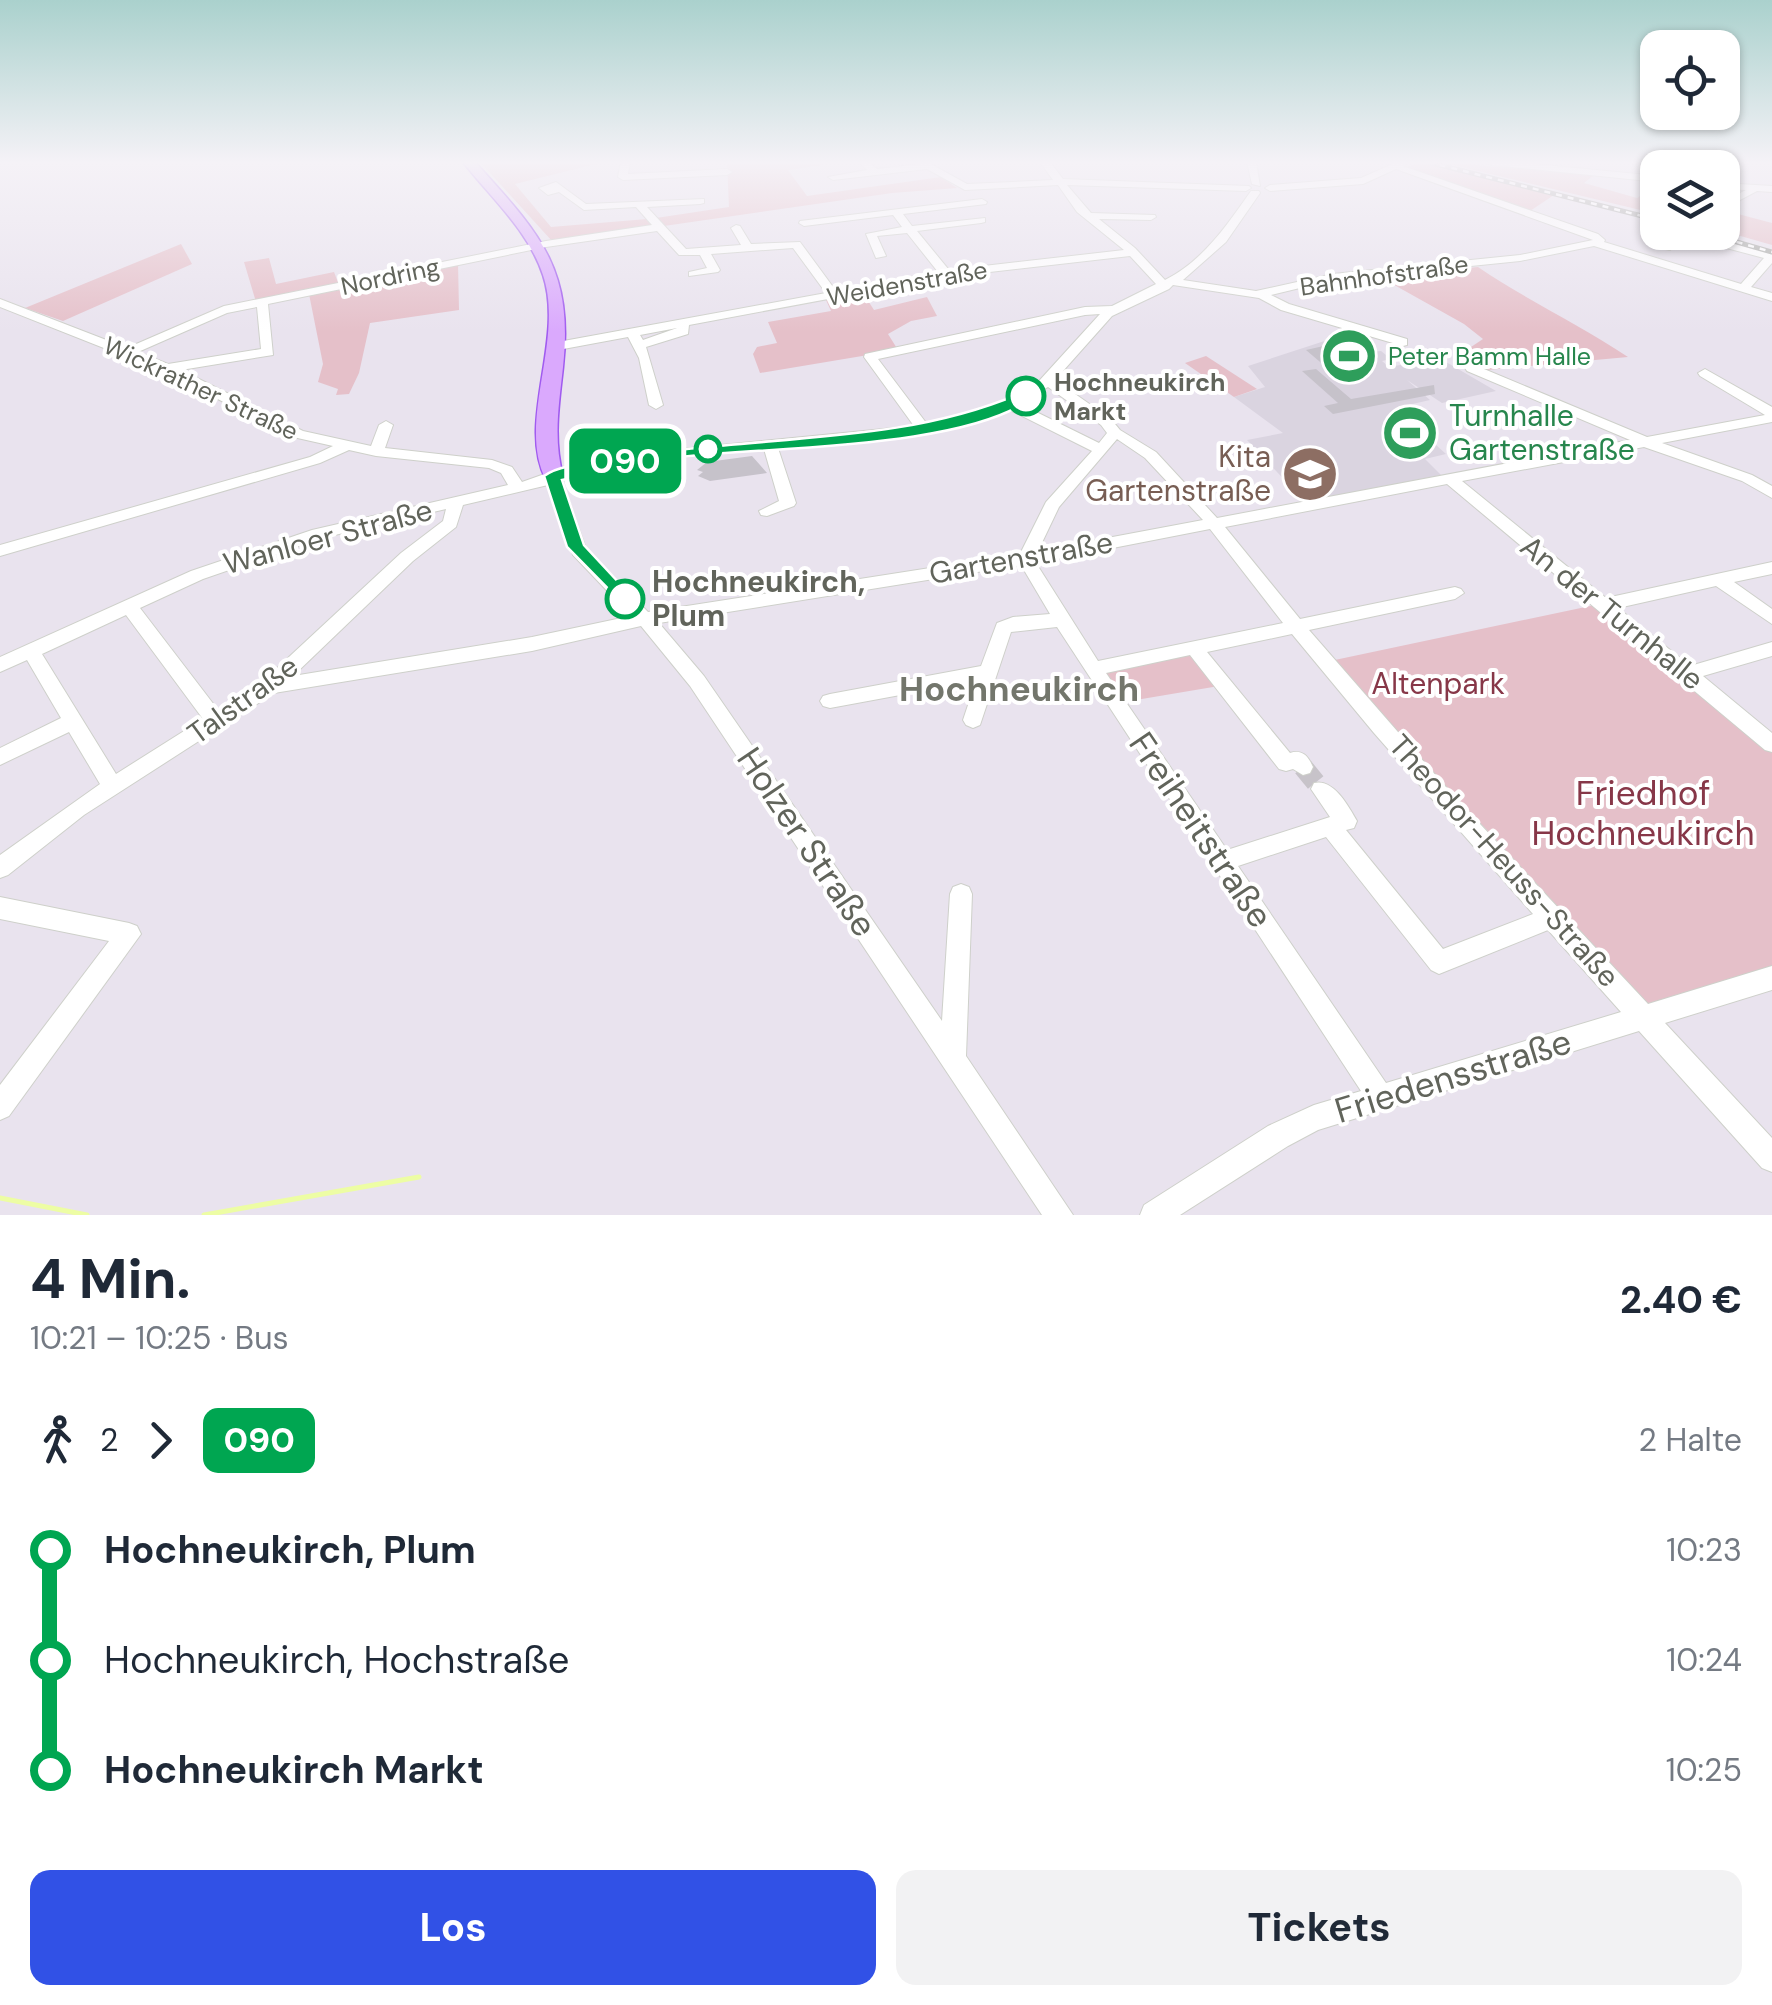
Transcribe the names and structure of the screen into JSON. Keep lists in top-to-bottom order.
{
  "streets": {
    "street": [
      "Bahnhofstraße",
      "Nordring",
      "Weidenstraße",
      "Wickrather Straße",
      "Wanloer Straße",
      "Gartenstraße",
      "An der Turnhalle",
      "Talstraße",
      "Freiheitstraße",
      "Holzer Straße",
      "Theodor-Heuss-Straße",
      "Friedensstraße"
    ]
  },
  "crossings": [
    ["Nordring", "Wickrather Straße"],
    ["Wickrather Straße", "Wanloer Straße"],
    ["Wanloer Straße", "Talstraße"],
    ["Wanloer Straße", "Holzer Straße"],
    ["Wanloer Straße", "Theodor-Heuss-Straße"],
    ["Gartenstraße", "An der Turnhalle"],
    ["Gartenstraße", "Talstraße"],
    ["Gartenstraße", "Freiheitstraße"],
    ["Gartenstraße", "Holzer Straße"],
    ["Gartenstraße", "Theodor-Heuss-Straße"],
    ["Freiheitstraße", "Friedensstraße"],
    ["Theodor-Heuss-Straße", "Friedensstraße"]
  ],
  "districts": ["Hochneukirch"],
  "parks": ["Altenpark", "Friedhof Hochneukirch"],
  "places": {
    "sports": ["Peter Bamm Halle", "Turnhalle Gartenstraße"],
    "other": ["Hochneukirch Markt", "Hochneukirch, Plum"],
    "school or university": ["Kita Gartenstraße"]
  },
  "lines": ["bus line 090"],
  "page": {
    "on_map": "090",
    "heading": ["4 Min.", "10:21 – 10:25 · Bus", "2.40 €"],
    "legs": ["2", "090", "2 Halte"],
    "list": [
      {
        "name": "Hochneukirch, Plum",
        "value": "10:23"
      },
      {
        "name": "Hochneukirch, Hochstraße",
        "value": "10:24"
      },
      {
        "name": "Hochneukirch Markt",
        "value": "10:25"
      }
    ],
    "buttons": ["Los", "Tickets"]
  }
}
